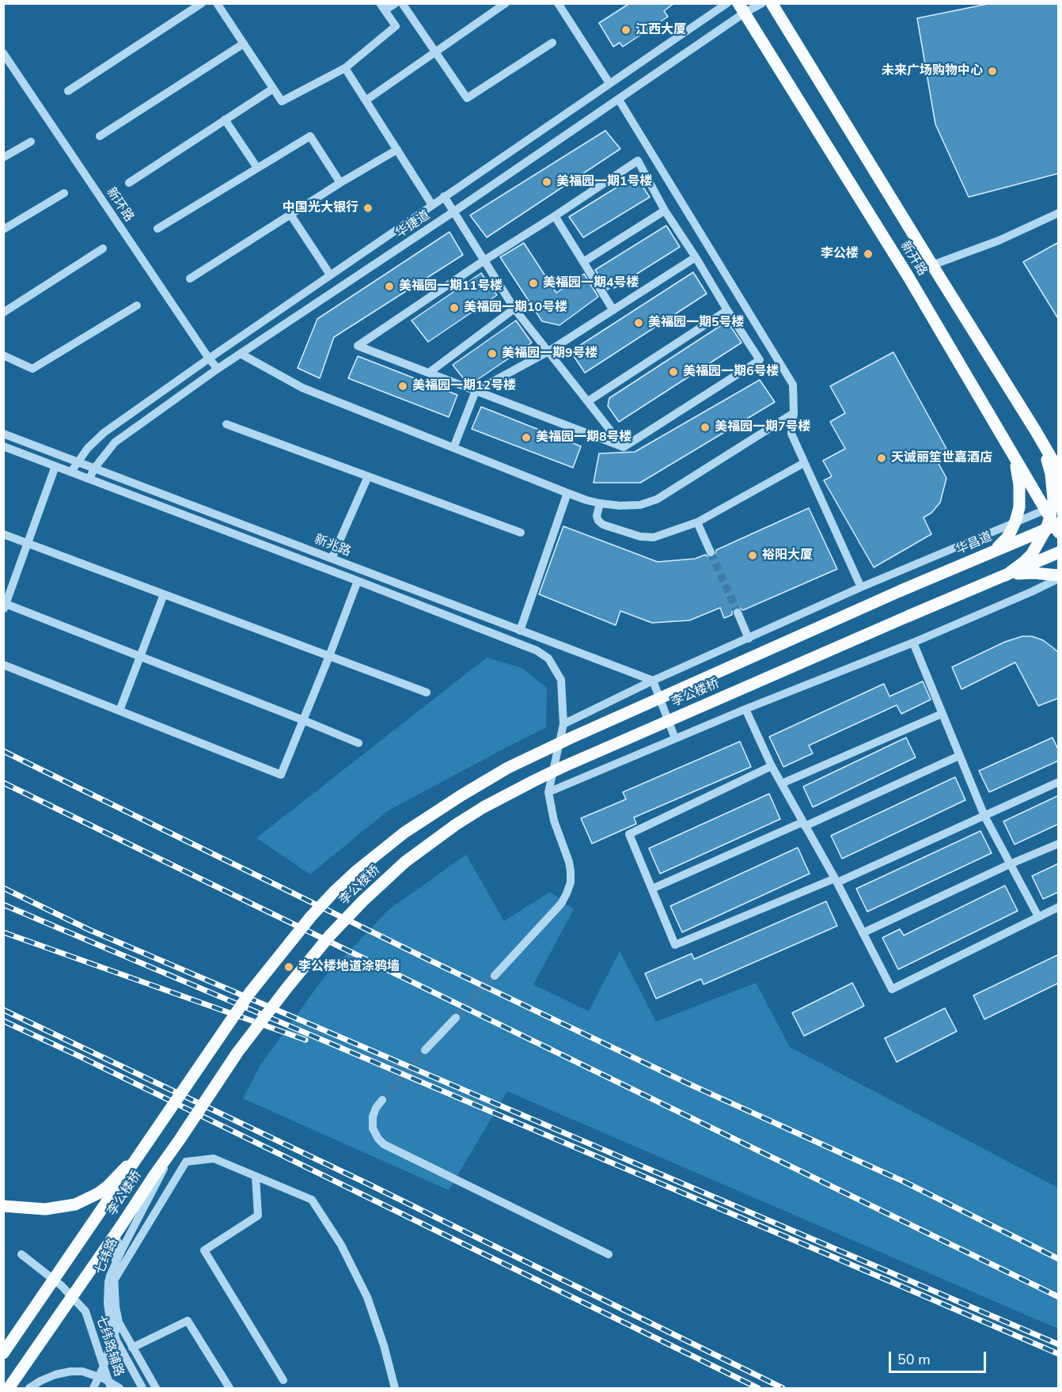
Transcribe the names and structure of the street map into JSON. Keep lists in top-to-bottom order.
{
  "streets": {
    "main road": ["新开路", "华昌道", "李公楼桥"],
    "street": [
      "新环路",
      "华捷道",
      "新兆路",
      "七纬路",
      "七纬路辅路"
    ]
  },
  "crossings": [
    ["新环路", "华捷道"],
    ["华捷道", "新开路"],
    ["华捷道", "新兆路"],
    ["新开路", "华昌道"],
    ["华昌道", "李公楼桥"],
    ["李公楼桥", "七纬路"]
  ],
  "places": [
    "江西大厦",
    "未来广场购物中心",
    "美福园一期1号楼",
    "中国光大银行",
    "李公楼",
    "美福园一期4号楼",
    "美福园一期11号楼",
    "美福园一期10号楼",
    "美福园一期5号楼",
    "美福园一期9号楼",
    "美福园一期6号楼",
    "美福园一期12号楼",
    "美福园一期7号楼",
    "美福园一期8号楼",
    "天诚丽笙世嘉酒店",
    "裕阳大厦",
    "李公楼地道涂鸦墙"
  ],
  "scale_bar": "50 m"
}
